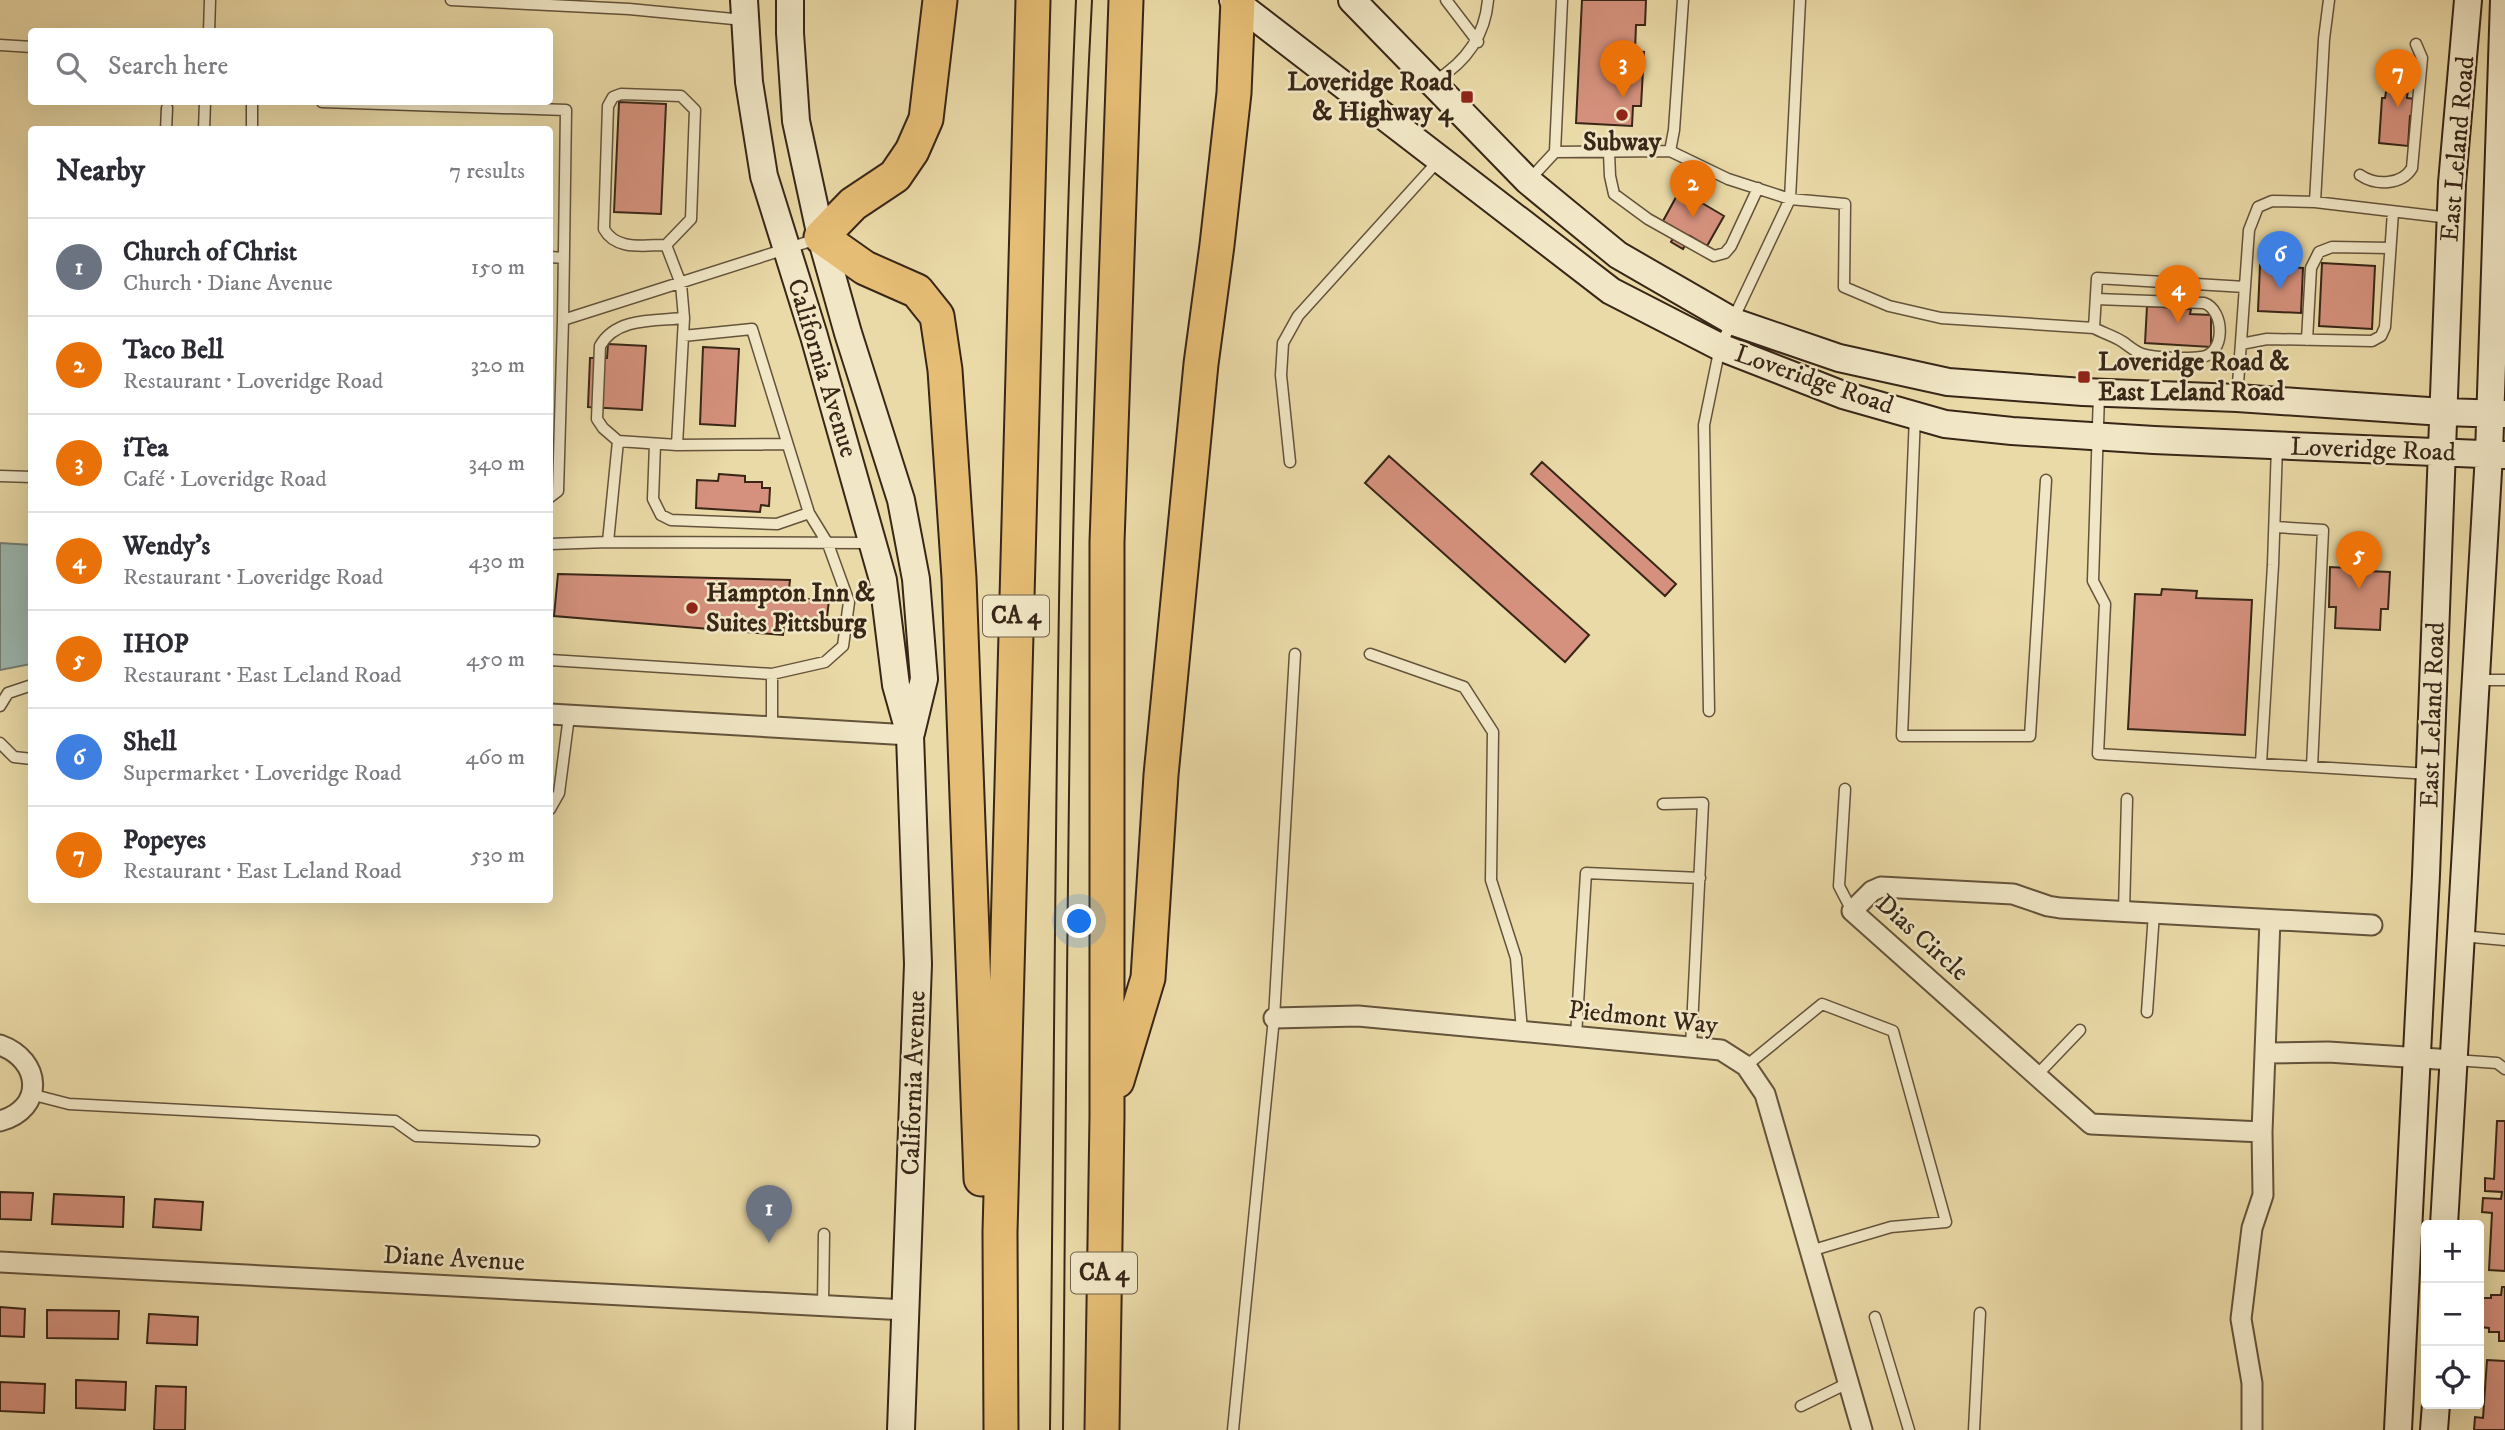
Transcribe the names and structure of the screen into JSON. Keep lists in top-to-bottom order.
{
  "streets": {
    "highway": ["CA 4"],
    "main road": ["East Leland Road", "California Avenue", "Loveridge Road"],
    "street": ["Dias Circle", "Piedmont Way", "Diane Avenue"]
  },
  "crossings": [
    ["East Leland Road", "Loveridge Road"],
    ["California Avenue", "Diane Avenue"]
  ],
  "places": {
    "transit": ["Loveridge Road & Highway 4", "Loveridge Road & East Leland Road"],
    "other": ["Subway", "Hampton Inn & Suites Pittsburg"]
  },
  "page": {
    "search": "Search here",
    "pins": [
      "3",
      "7",
      "2",
      "6",
      "4",
      "5",
      "1"
    ],
    "heading": ["Nearby", "7 results"],
    "list": [
      {
        "mark": "1",
        "name": "Church of Christ",
        "note": "Church · Diane Avenue",
        "value": "150 m"
      },
      {
        "mark": "2",
        "name": "Taco Bell",
        "note": "Restaurant · Loveridge Road",
        "value": "320 m"
      },
      {
        "mark": "3",
        "name": "iTea",
        "note": "Café · Loveridge Road",
        "value": "340 m"
      },
      {
        "mark": "4",
        "name": "Wendy's",
        "note": "Restaurant · Loveridge Road",
        "value": "430 m"
      },
      {
        "mark": "5",
        "name": "IHOP",
        "note": "Restaurant · East Leland Road",
        "value": "450 m"
      },
      {
        "mark": "6",
        "name": "Shell",
        "note": "Supermarket · Loveridge Road",
        "value": "460 m"
      },
      {
        "mark": "7",
        "name": "Popeyes",
        "note": "Restaurant · East Leland Road",
        "value": "530 m"
      }
    ],
    "map_buttons": ["+", "−"]
  }
}
